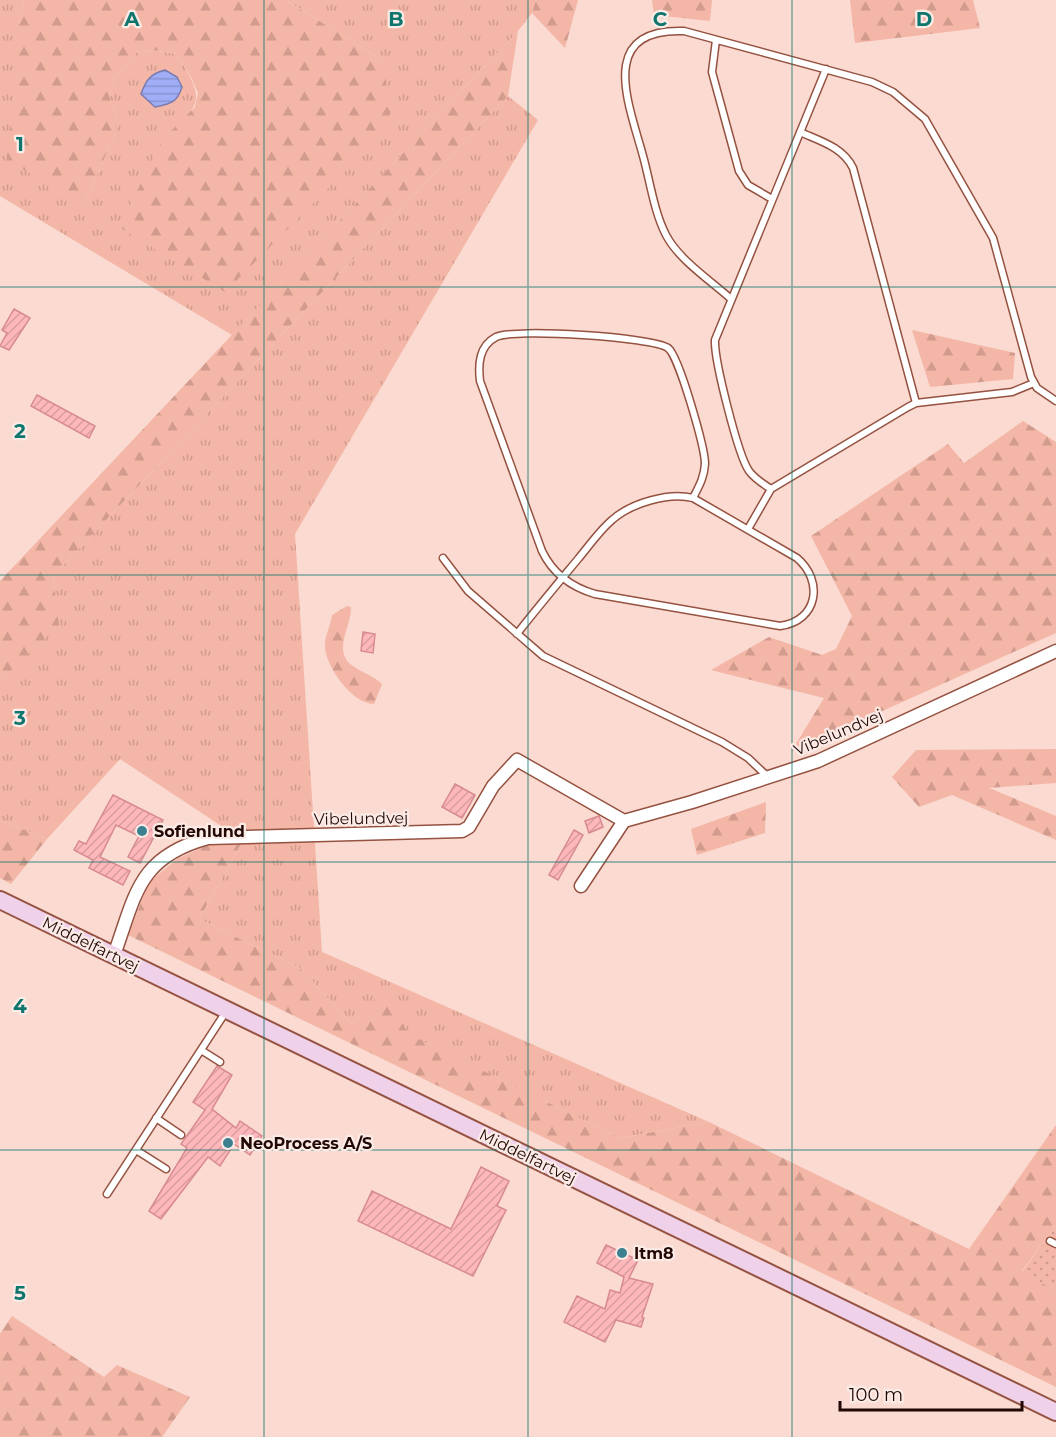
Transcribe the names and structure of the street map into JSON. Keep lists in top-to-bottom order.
{
  "streets": {
    "main road": ["Middelfartvej"],
    "street": ["Vibelundvej"]
  },
  "crossings": [
    ["Vibelundvej", "Middelfartvej"]
  ],
  "places": ["Sofienlund", "NeoProcess A/S", "Itm8"],
  "scale_bar": "100 m",
  "grid": {
    "columns": [
      "A",
      "B",
      "C",
      "D"
    ],
    "rows": [
      "1",
      "2",
      "3",
      "4",
      "5"
    ]
  }
}
